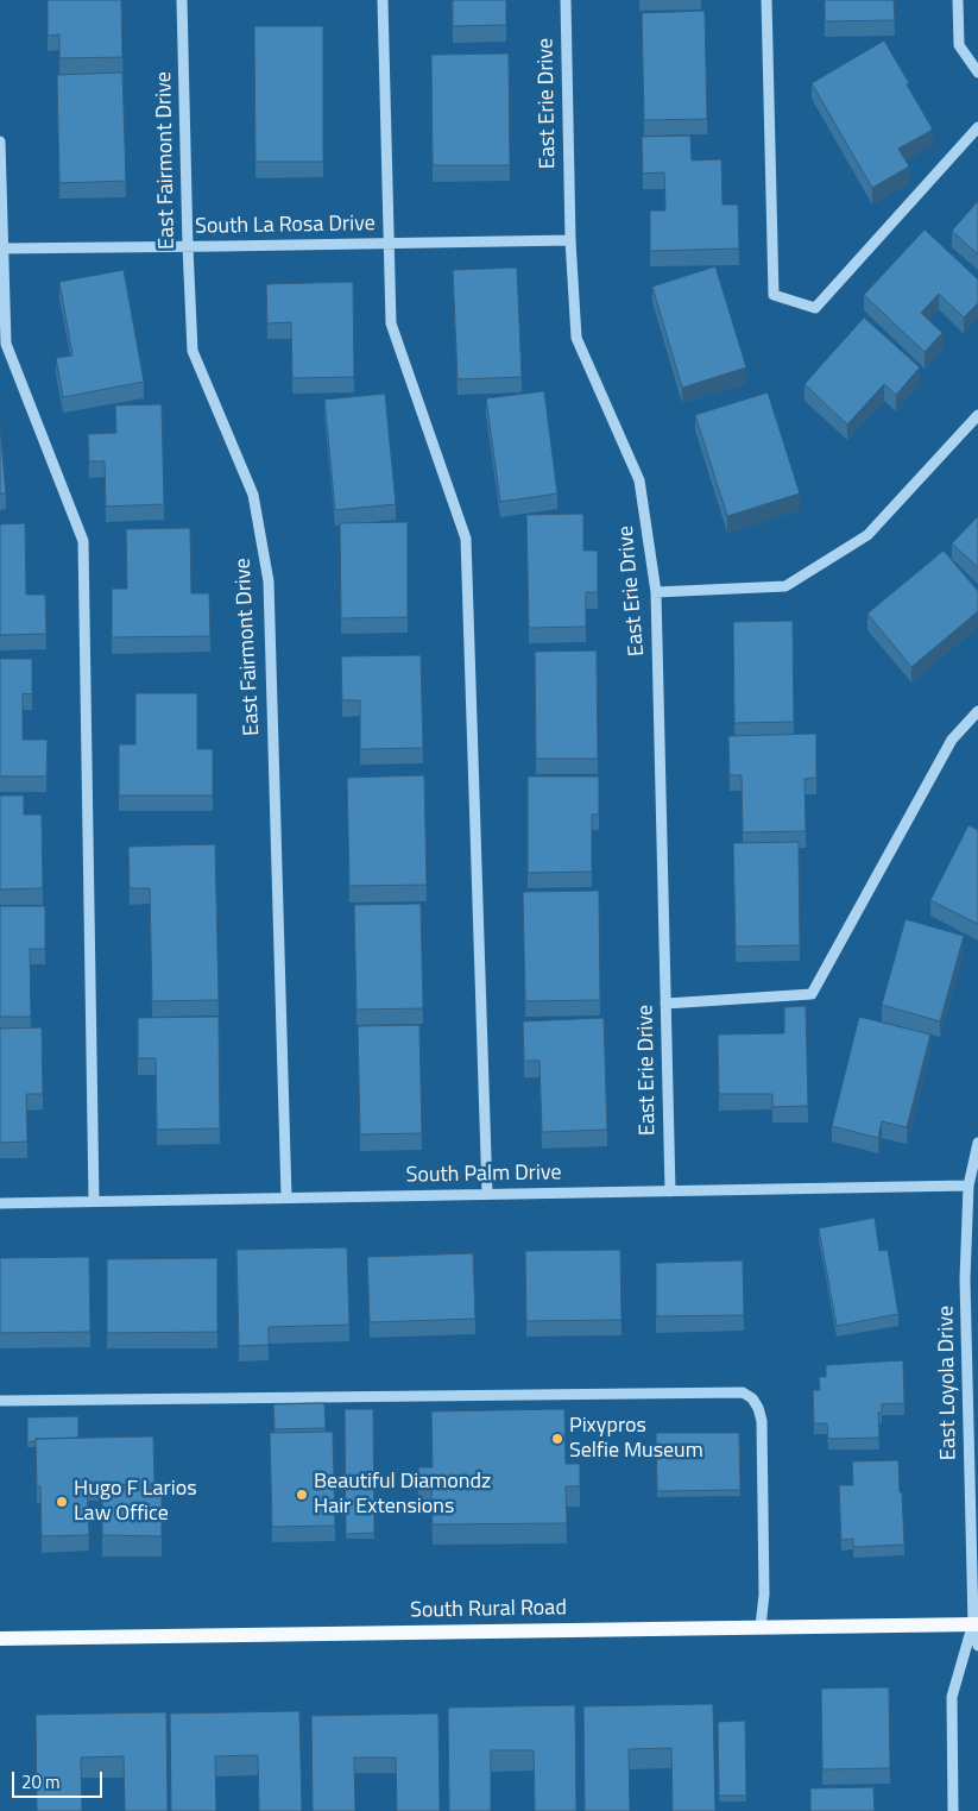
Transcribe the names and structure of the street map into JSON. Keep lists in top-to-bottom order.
{
  "streets": {
    "main road": ["South Rural Road"],
    "street": [
      "East Erie Drive",
      "East Fairmont Drive",
      "South La Rosa Drive",
      "South Palm Drive",
      "East Loyola Drive"
    ]
  },
  "crossings": [
    ["East Erie Drive", "South La Rosa Drive"],
    ["East Erie Drive", "South Palm Drive"],
    ["East Fairmont Drive", "South La Rosa Drive"],
    ["East Fairmont Drive", "South Palm Drive"],
    ["South Palm Drive", "East Loyola Drive"],
    ["East Loyola Drive", "South Rural Road"]
  ],
  "places": ["Pixypros Selfie Museum", "Beautiful Diamondz Hair Extensions", "Hugo F Larios Law Office"],
  "scale_bar": "20 m"
}
